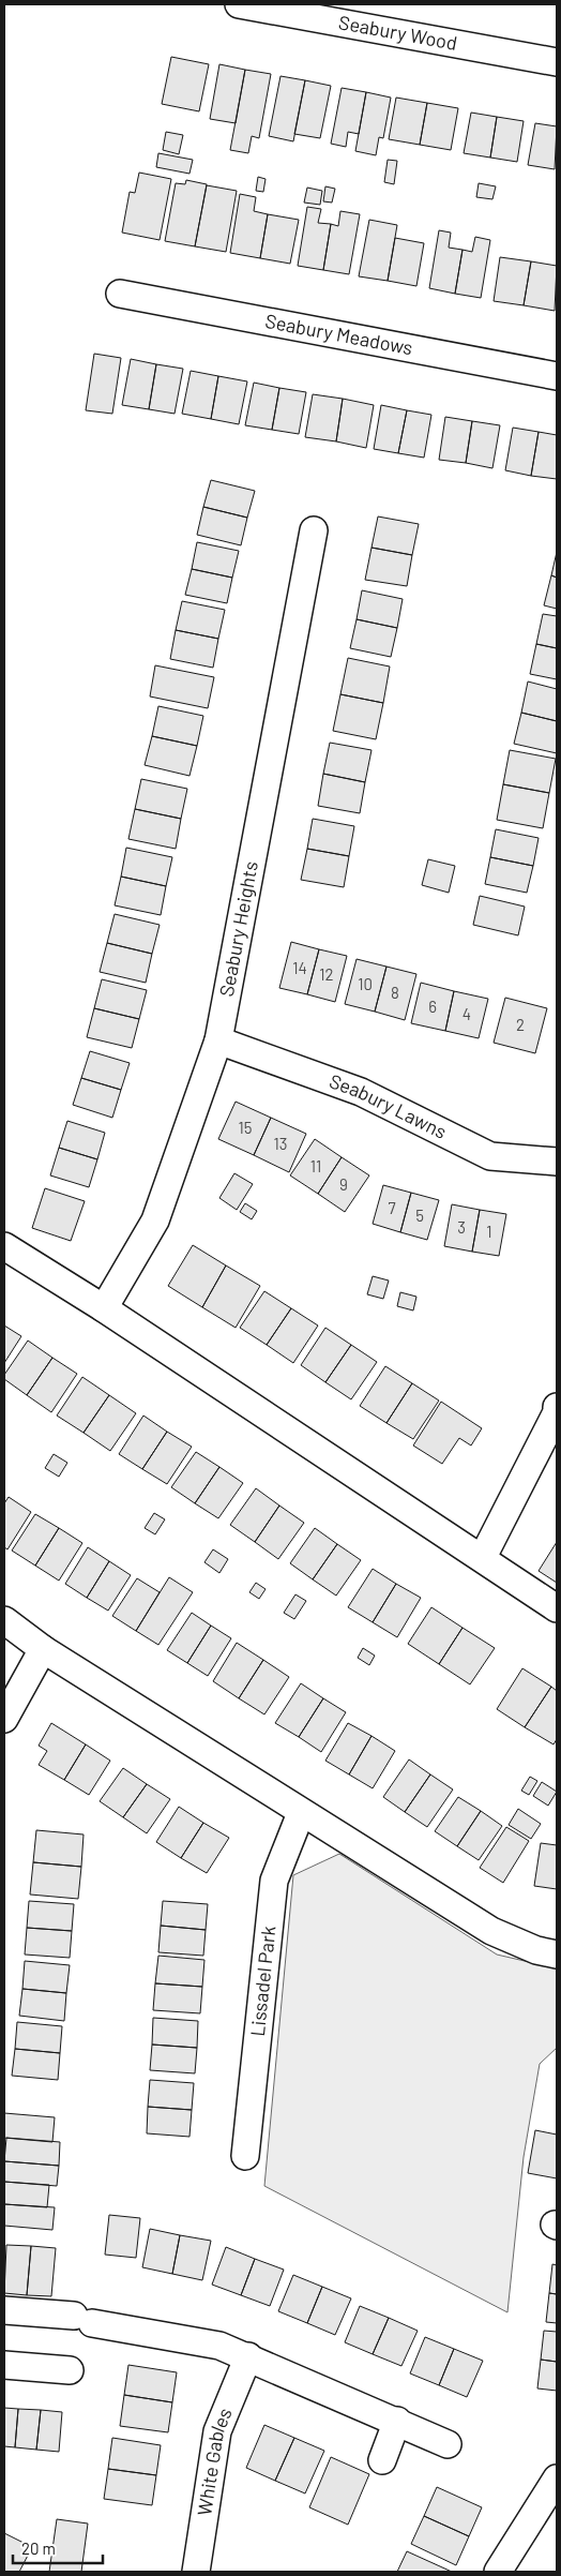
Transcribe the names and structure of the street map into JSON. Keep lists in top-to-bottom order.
{
  "streets": {
    "street": [
      "Seabury Wood",
      "Seabury Meadows",
      "Seabury Heights",
      "Seabury Lawns",
      "Lissadel Park",
      "White Gables"
    ]
  },
  "crossings": [
    ["Seabury Heights", "Seabury Lawns"]
  ],
  "house_numbers": [
    "14",
    "12",
    "10",
    "8",
    "6",
    "4",
    "2",
    "15",
    "13",
    "11",
    "9",
    "7",
    "5",
    "3",
    "1"
  ],
  "scale_bar": "20 m"
}
